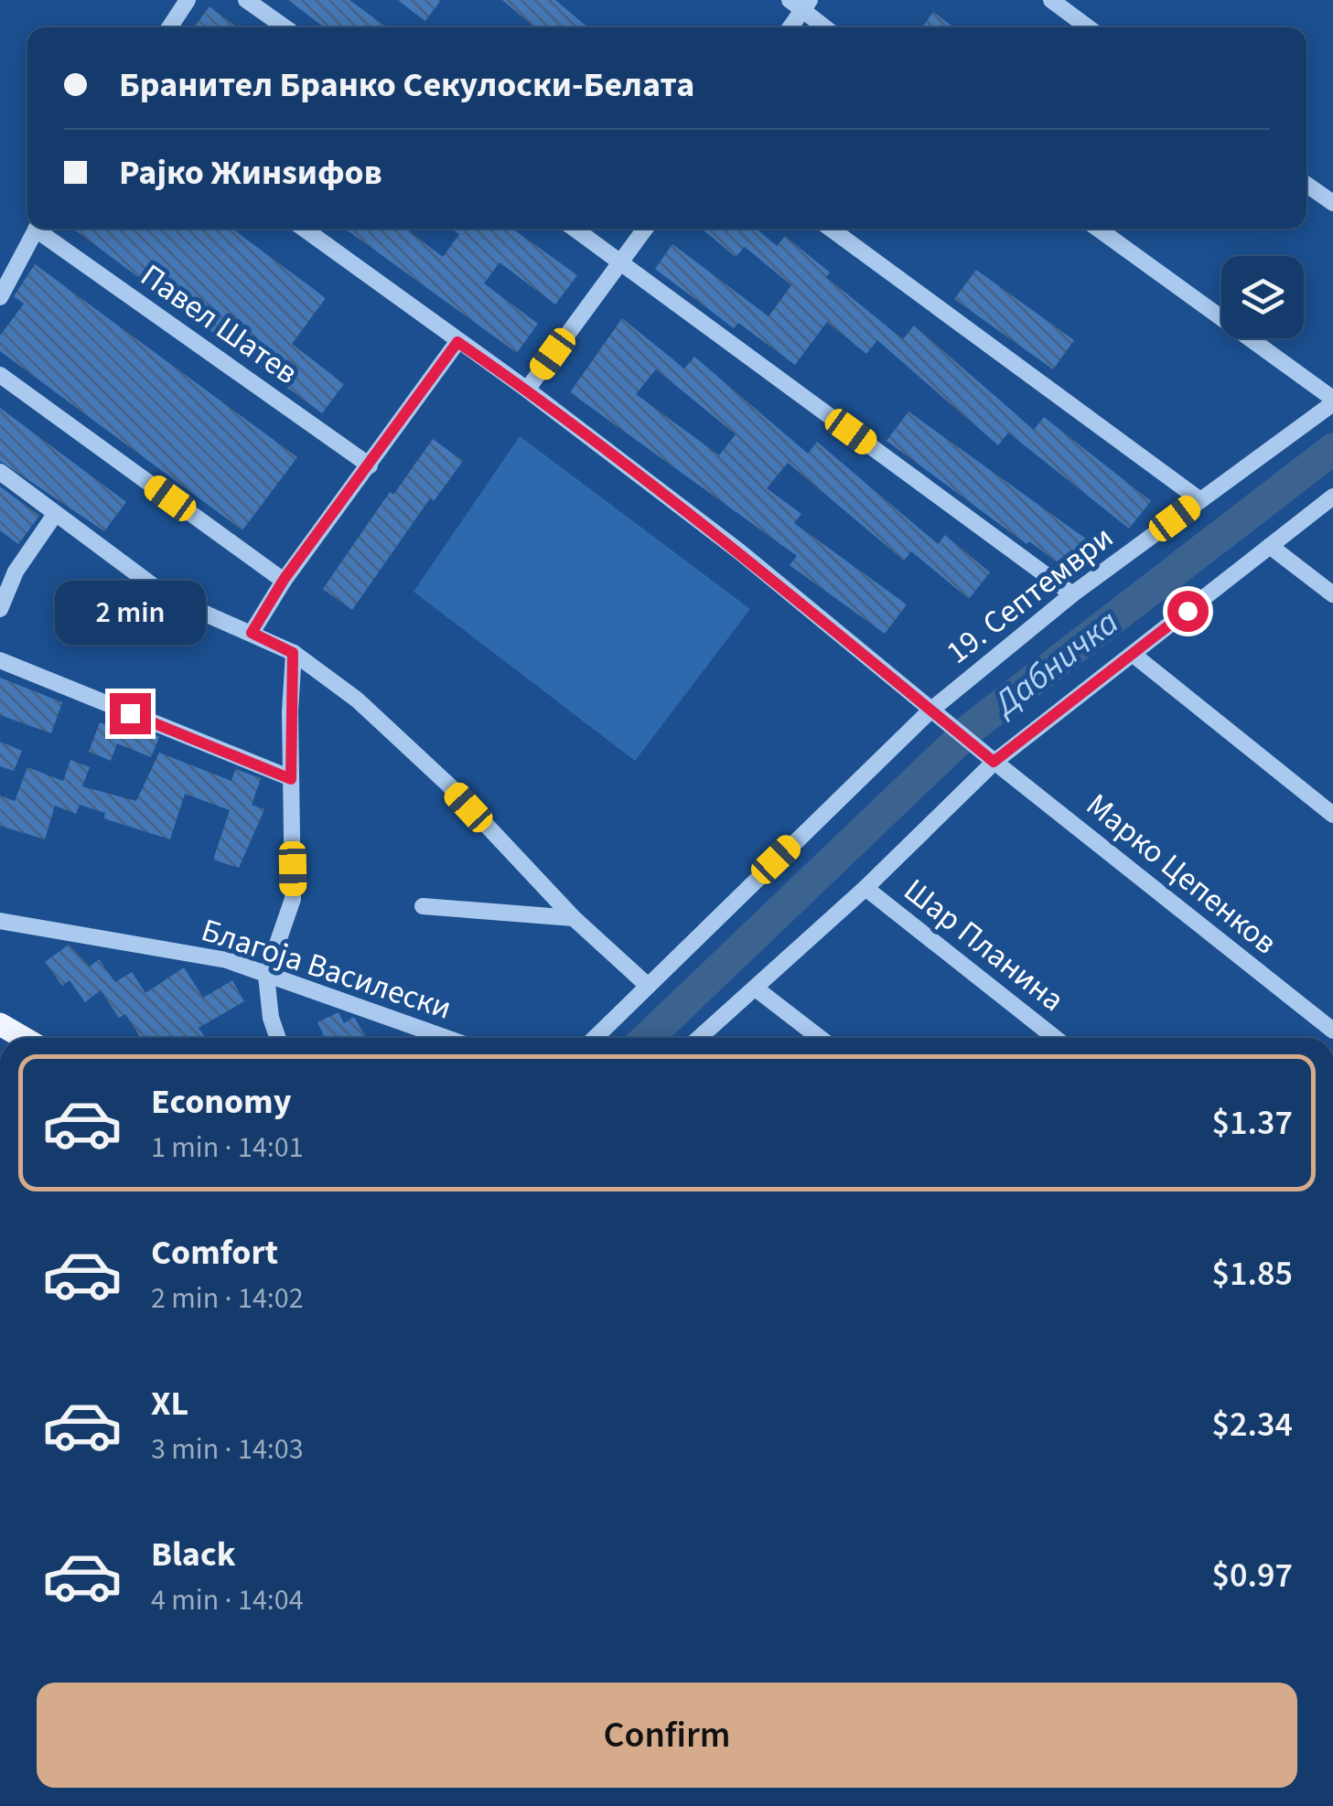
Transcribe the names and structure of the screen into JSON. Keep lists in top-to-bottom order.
{
  "streets": {
    "street": [
      "Павел Шатев",
      "19. Септември",
      "Марко Цепенков",
      "Шар Планина",
      "Благоја Василески"
    ]
  },
  "crossings": [
    ["19. Септември", "Марко Цепенков"]
  ],
  "water": ["Дабничка"],
  "page": {
    "banner": ["Бранител Бранко Секулоски-Белата", "Рајко Жинѕифов"],
    "bubble": "2 min",
    "list": [
      {
        "name": "Economy",
        "note": "1 min · 14:01",
        "value": "$1.37"
      },
      {
        "name": "Comfort",
        "note": "2 min · 14:02",
        "value": "$1.85"
      },
      {
        "name": "XL",
        "note": "3 min · 14:03",
        "value": "$2.34"
      },
      {
        "name": "Black",
        "note": "4 min · 14:04",
        "value": "$0.97"
      }
    ],
    "buttons": "Confirm"
  }
}
